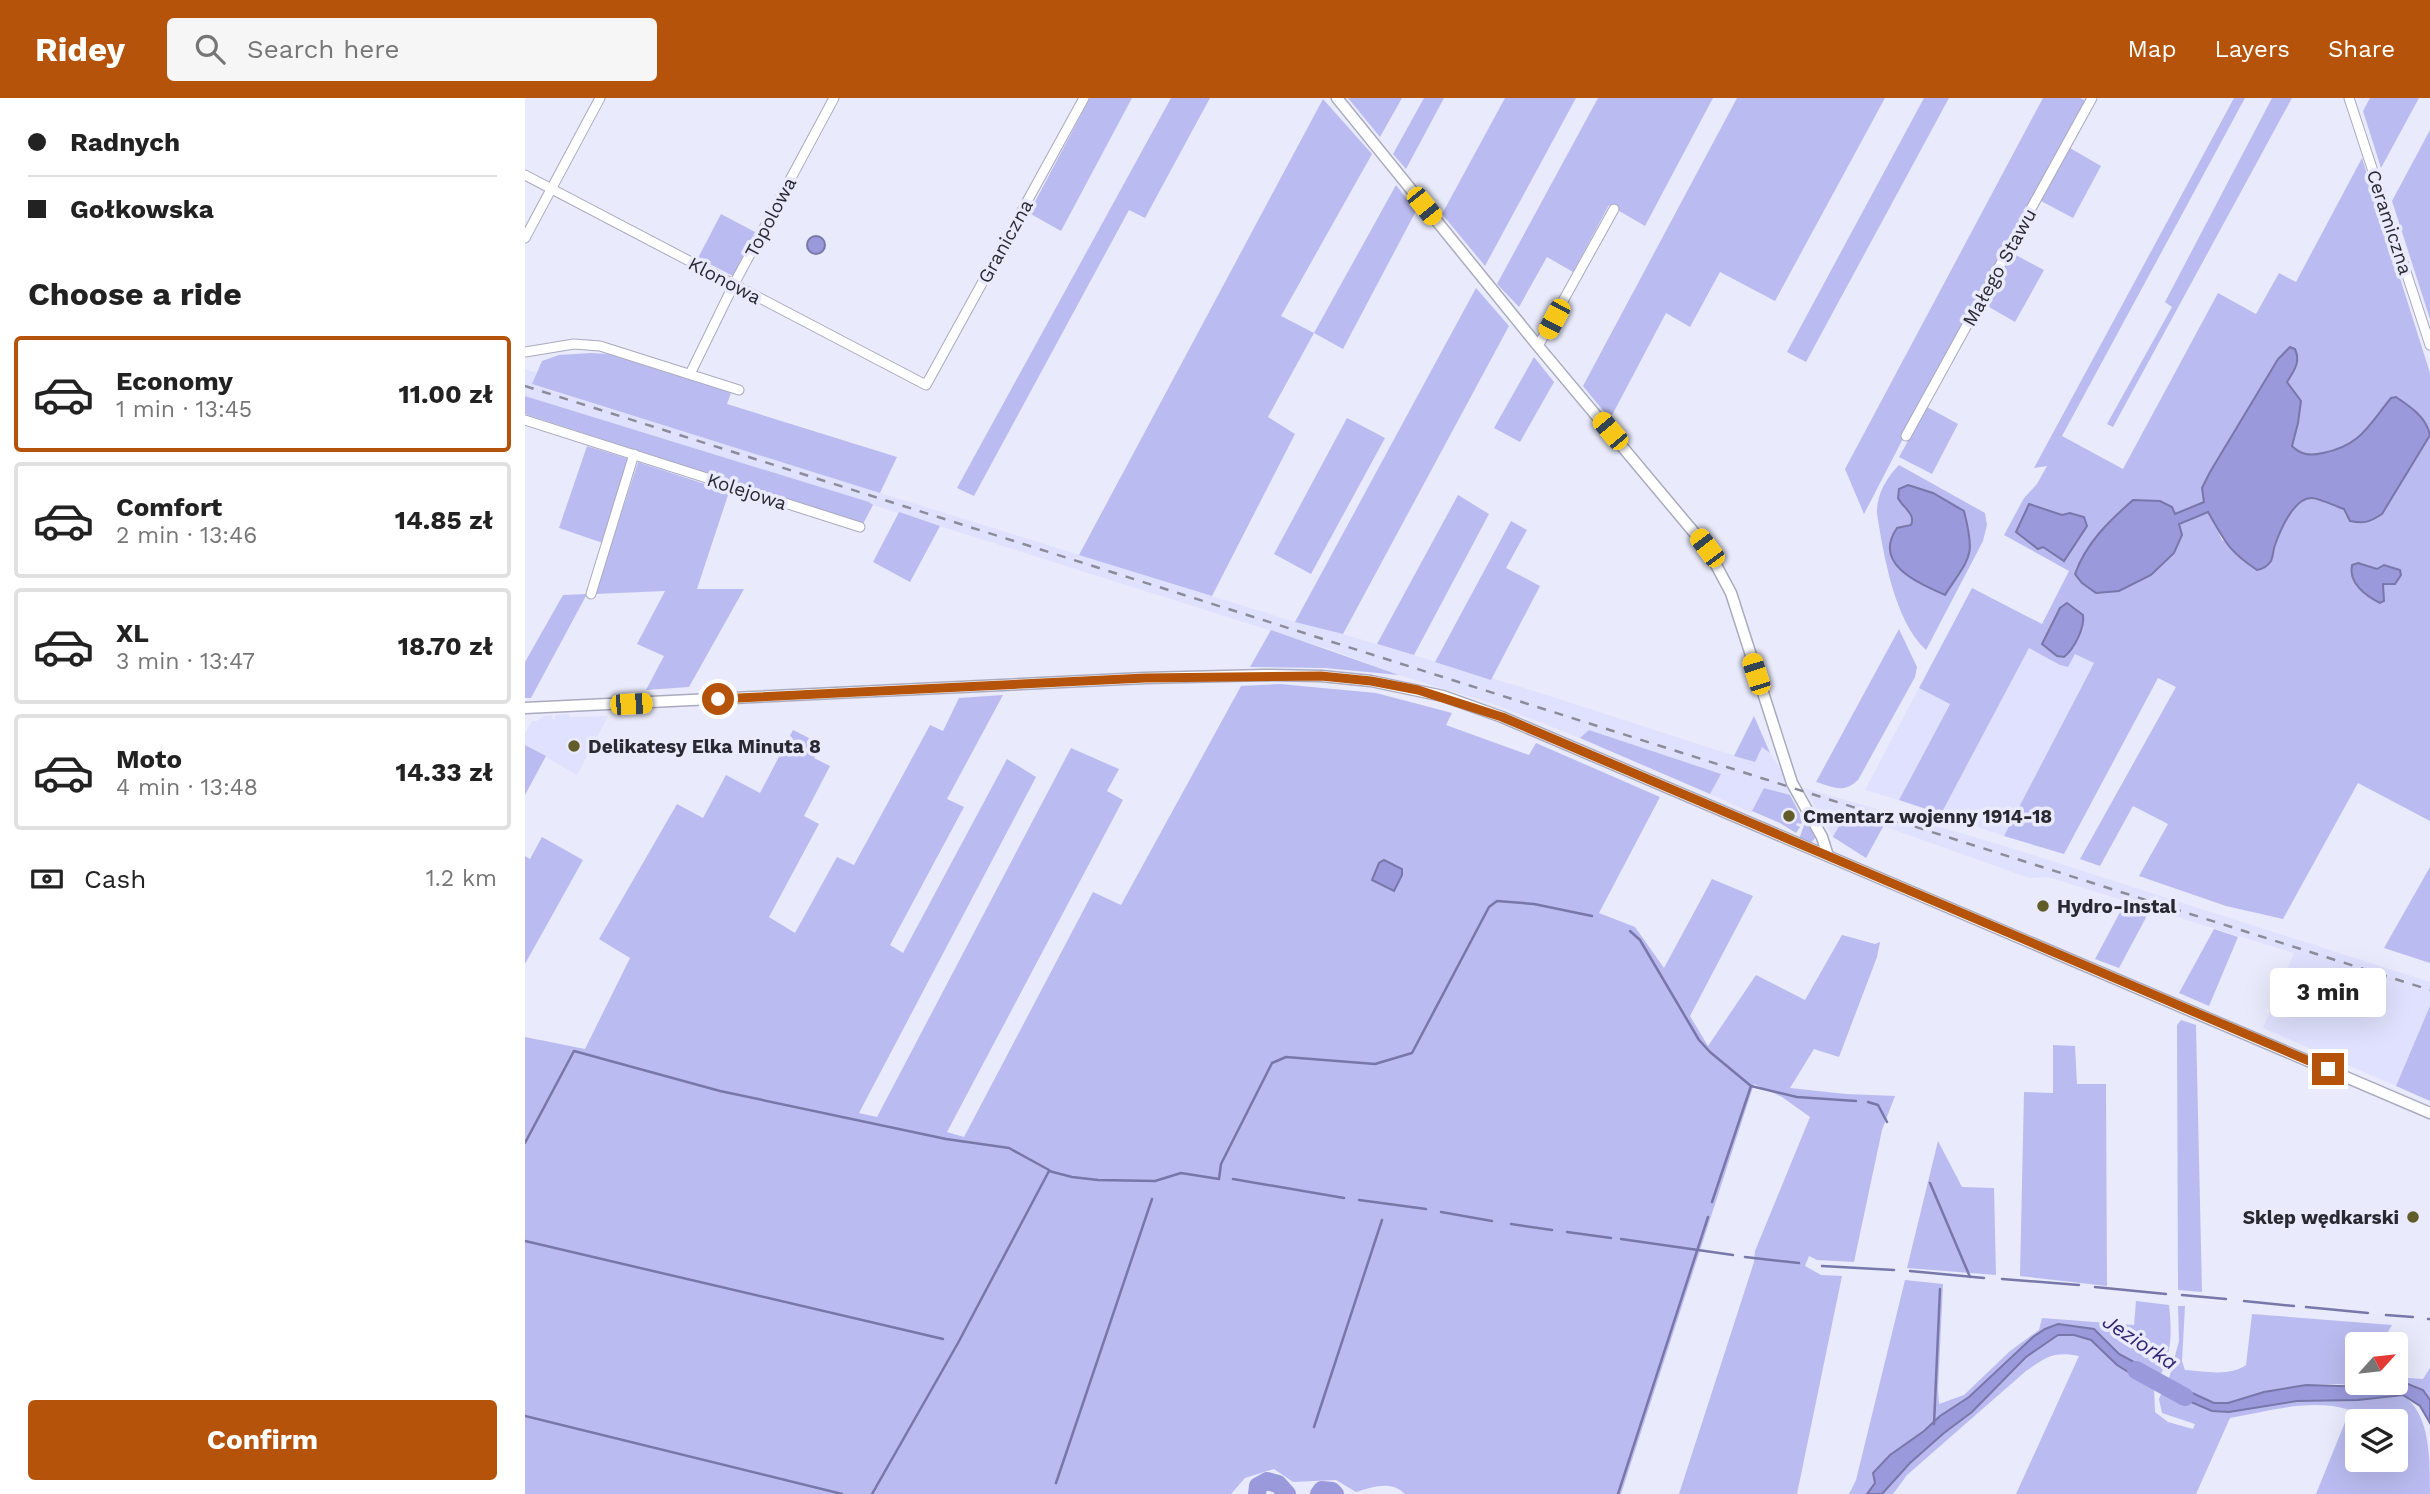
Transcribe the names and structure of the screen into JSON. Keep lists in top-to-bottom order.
{
  "streets": {
    "street": [
      "Topolowa",
      "Ceramiczna",
      "Graniczna",
      "Małego Stawu",
      "Klonowa",
      "Kolejowa"
    ]
  },
  "crossings": [
    ["Topolowa", "Klonowa"],
    ["Graniczna", "Klonowa"]
  ],
  "water": ["Jeziorka"],
  "places": [
    "Delikatesy Elka Minuta 8",
    "Cmentarz wojenny 1914-18",
    "Hydro-Instal",
    "Sklep wędkarski"
  ],
  "north": "top right",
  "page": {
    "header": "Ridey",
    "search": "Search here",
    "nav": ["Map", "Layers", "Share"],
    "banner": ["Radnych", "Gołkowska"],
    "heading": "Choose a ride",
    "list": [
      {
        "name": "Economy",
        "note": "1 min · 13:45",
        "value": "11.00 zł"
      },
      {
        "name": "Comfort",
        "note": "2 min · 13:46",
        "value": "14.85 zł"
      },
      {
        "name": "XL",
        "note": "3 min · 13:47",
        "value": "18.70 zł"
      },
      {
        "name": "Moto",
        "note": "4 min · 13:48",
        "value": "14.33 zł"
      }
    ],
    "pay": ["Cash", "1.2 km"],
    "bubble": "3 min",
    "buttons": "Confirm"
  }
}
